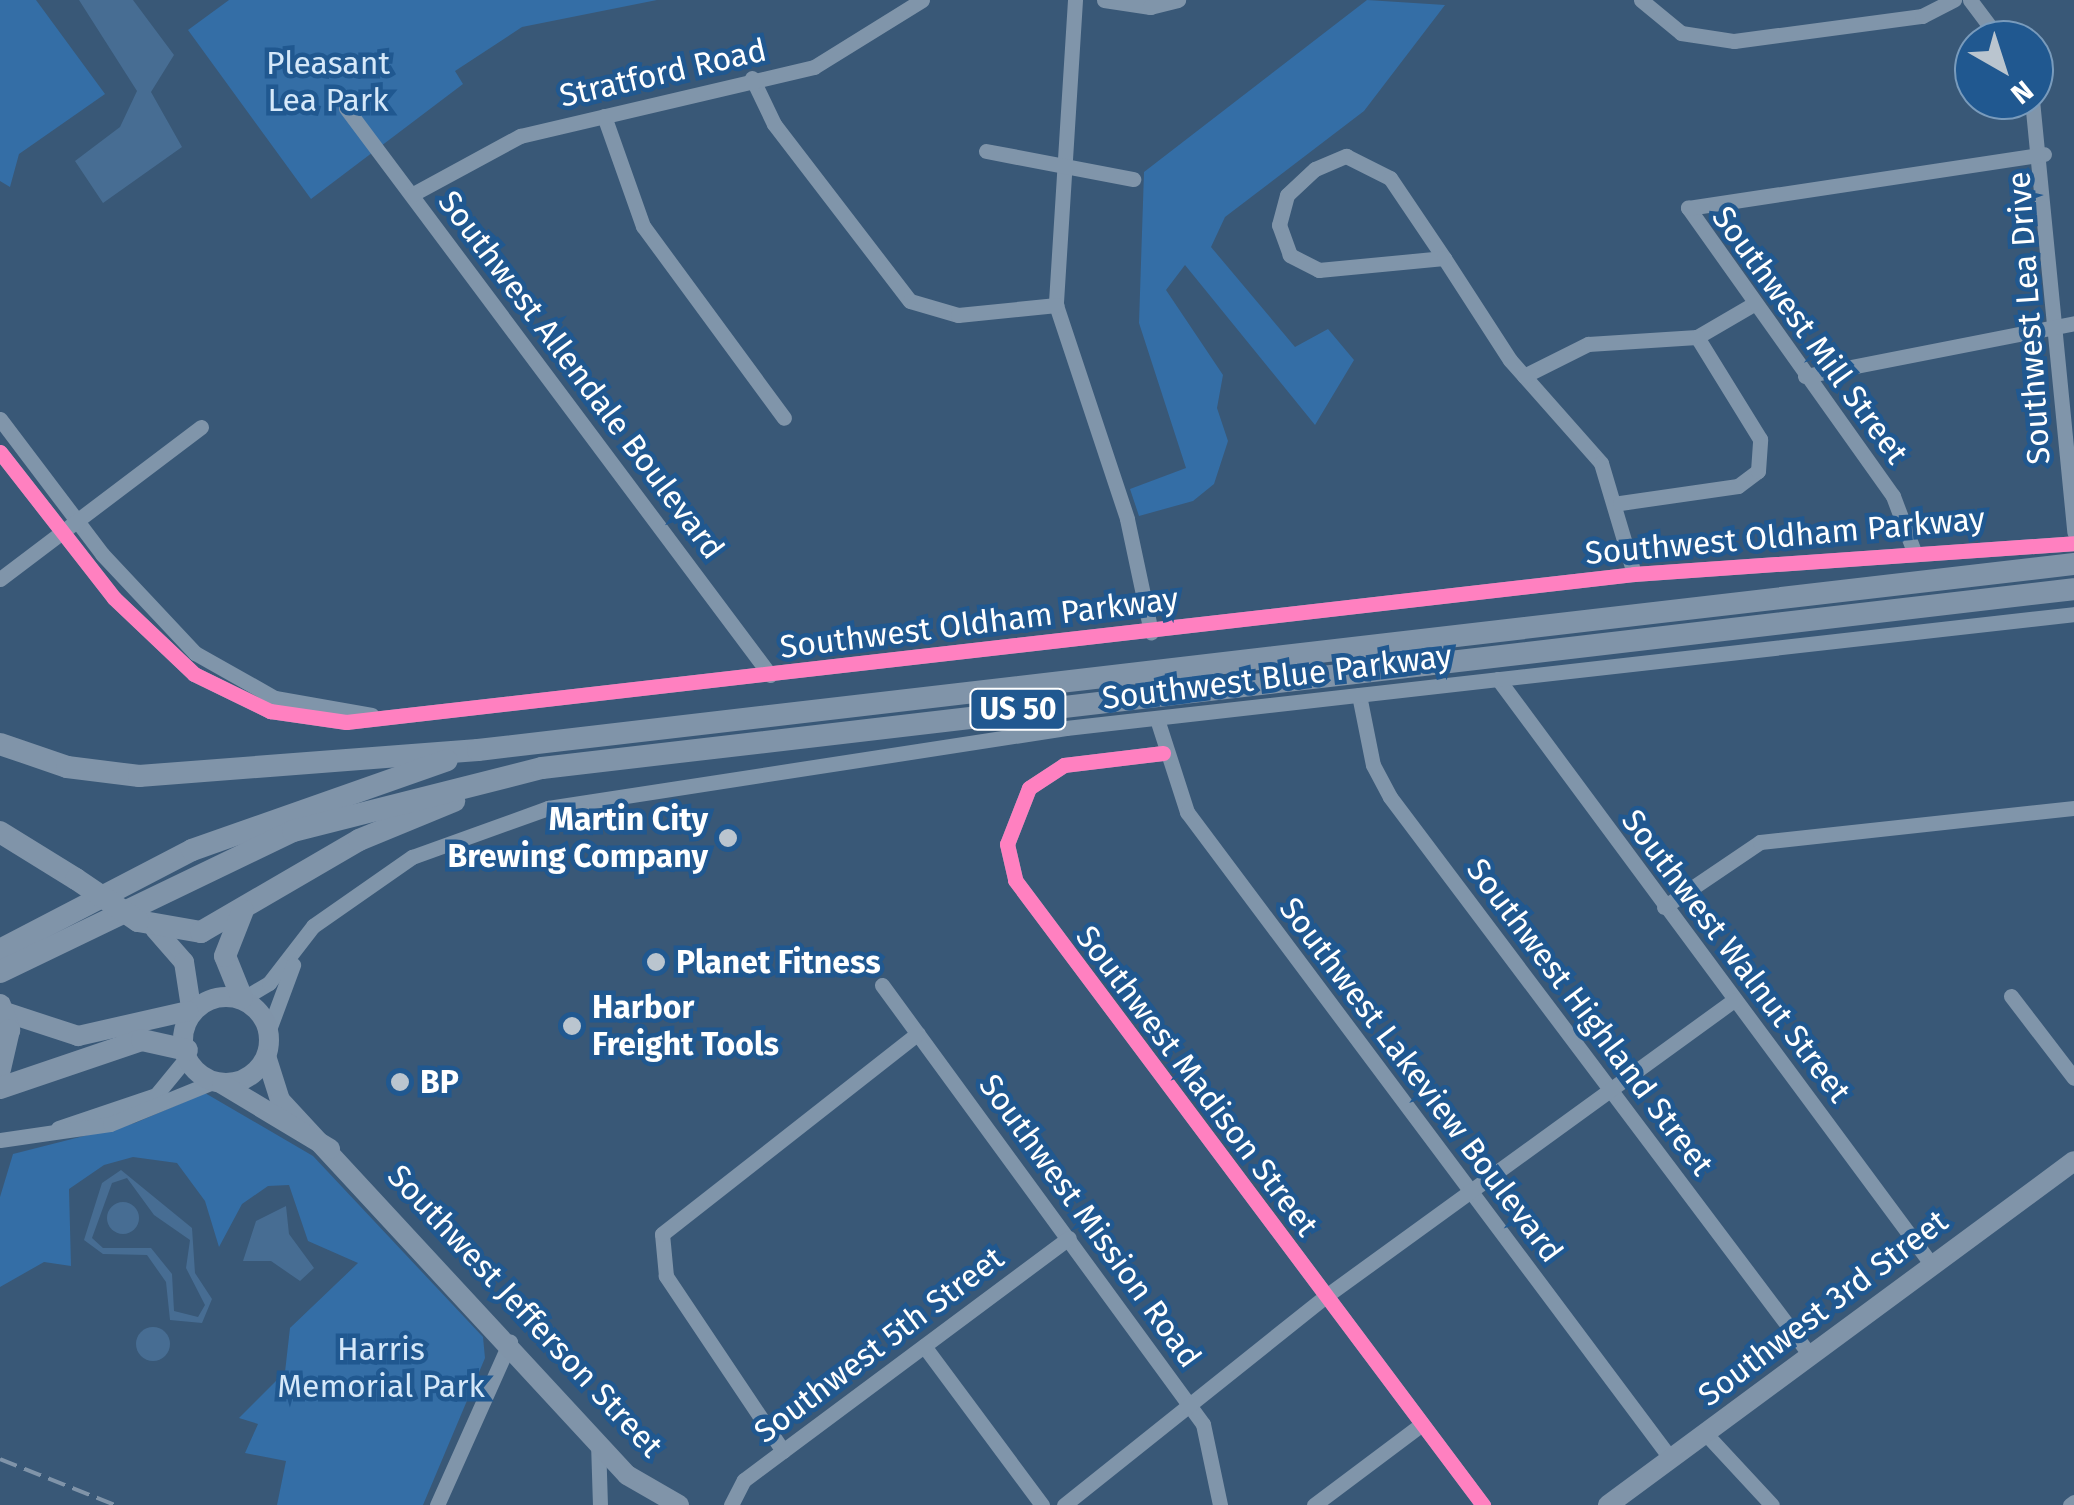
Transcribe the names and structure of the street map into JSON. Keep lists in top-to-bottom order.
{
  "streets": {
    "highway": ["US 50"],
    "main road": ["Southwest 3rd Street", "Southwest Jefferson Street"],
    "street": [
      "Stratford Road",
      "Southwest Lea Drive",
      "Southwest Mill Street",
      "Southwest Allendale Boulevard",
      "Southwest Oldham Parkway",
      "Southwest Blue Parkway",
      "Southwest Walnut Street",
      "Southwest Highland Street",
      "Southwest Lakeview Boulevard",
      "Southwest Madison Street",
      "Southwest Mission Road",
      "Southwest 5th Street"
    ]
  },
  "crossings": [
    ["Stratford Road", "Southwest Allendale Boulevard"],
    ["Southwest Lea Drive", "Southwest Mill Street"],
    ["Southwest Mill Street", "Southwest Oldham Parkway"],
    ["Southwest Allendale Boulevard", "Southwest Oldham Parkway"],
    ["Southwest Blue Parkway", "Southwest Walnut Street"],
    ["Southwest Blue Parkway", "Southwest Highland Street"],
    ["Southwest Blue Parkway", "Southwest Lakeview Boulevard"],
    ["Southwest Blue Parkway", "Southwest Jefferson Street"],
    ["Southwest Walnut Street", "Southwest 3rd Street"],
    ["Southwest Highland Street", "Southwest 3rd Street"],
    ["Southwest Lakeview Boulevard", "Southwest Madison Street"],
    ["Southwest Lakeview Boulevard", "Southwest 3rd Street"],
    ["Southwest Mission Road", "Southwest 5th Street"]
  ],
  "parks": ["Pleasant Lea Park", "Harris Memorial Park"],
  "places": [
    "Martin City Brewing Company",
    "Planet Fitness",
    "Harbor Freight Tools",
    "BP"
  ],
  "north": "bottom right"
}
